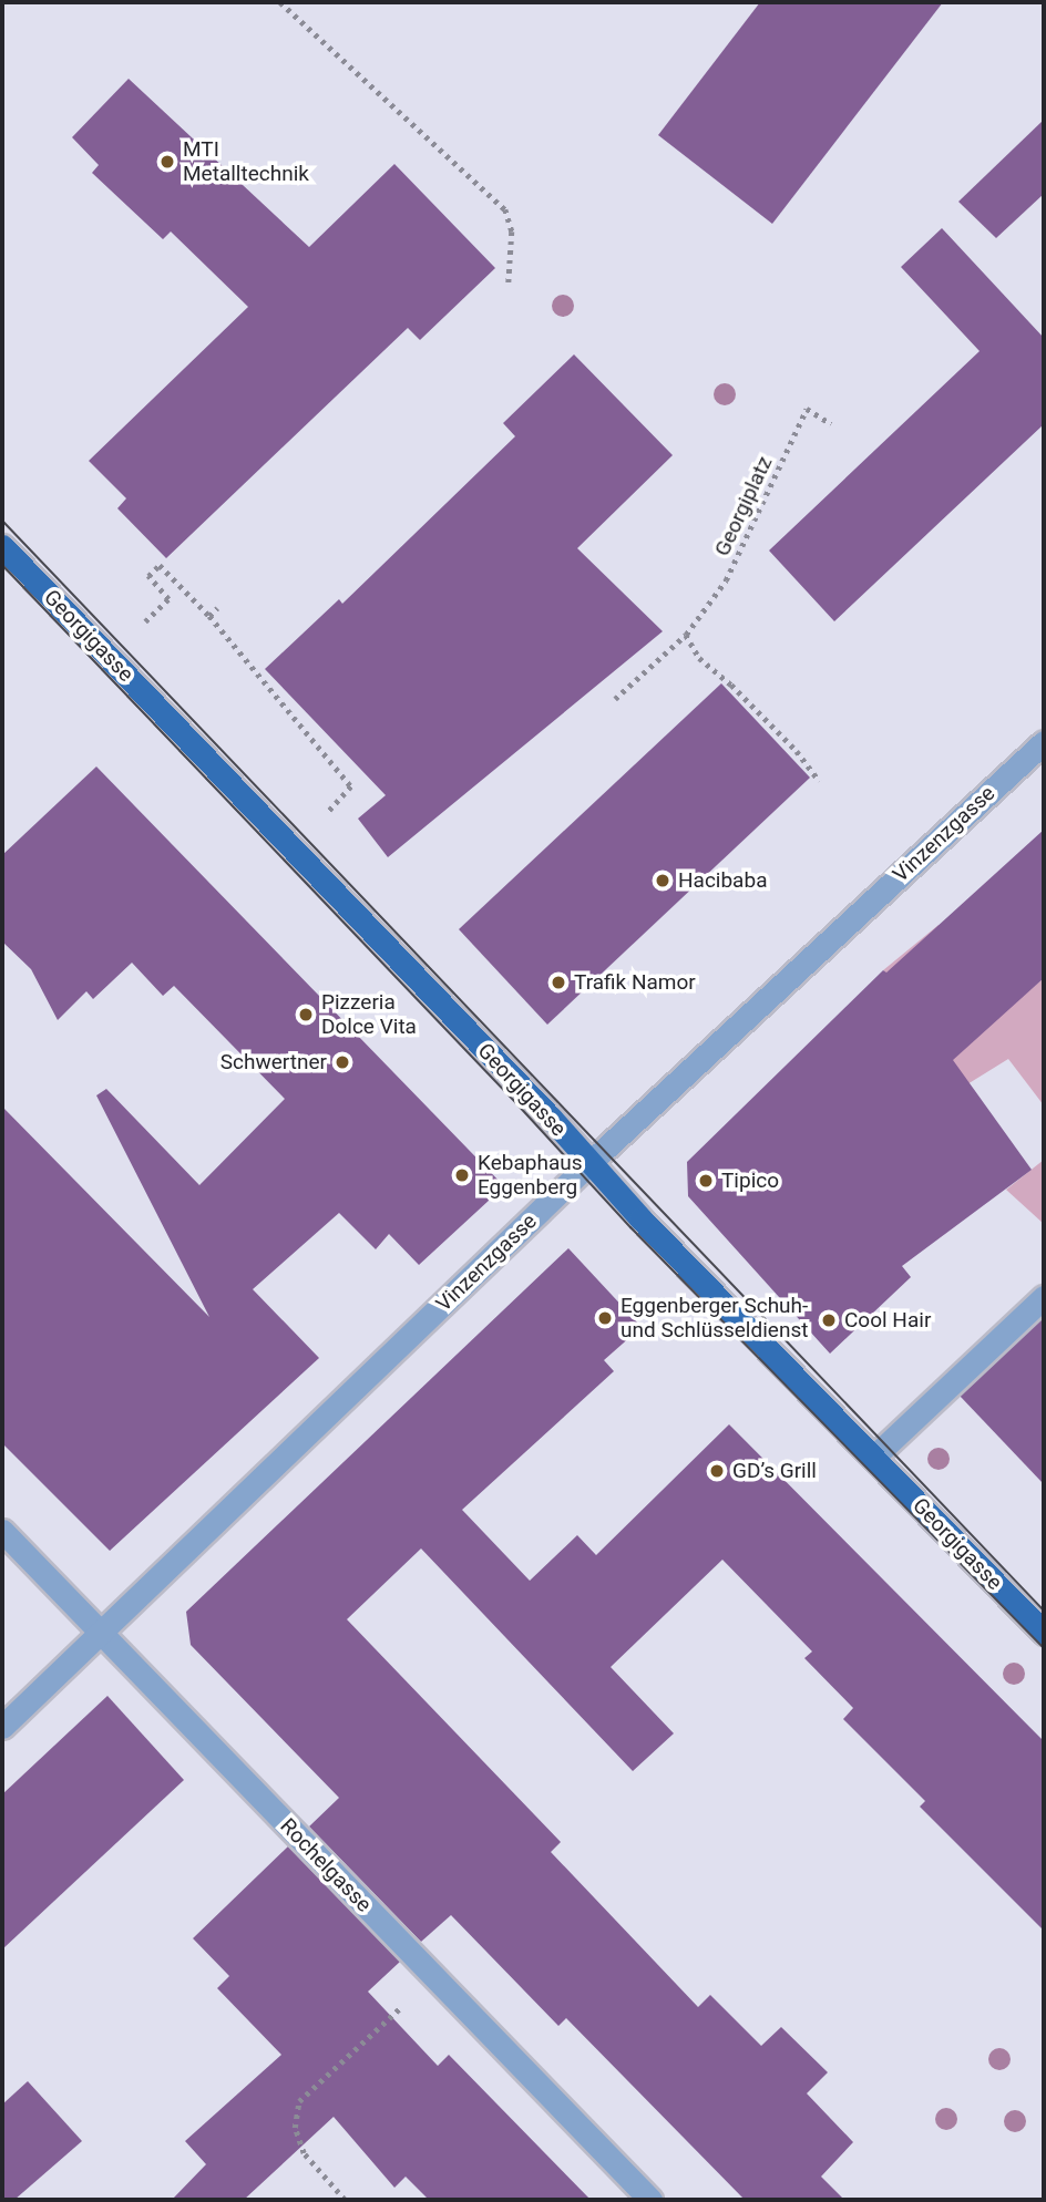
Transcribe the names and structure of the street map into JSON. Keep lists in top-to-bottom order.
{
  "streets": {
    "main road": ["Georgigasse"],
    "street": ["Vinzenzgasse", "Rochelgasse"],
    "path": ["Georgiplatz"]
  },
  "crossings": [
    ["Georgigasse", "Vinzenzgasse"],
    ["Vinzenzgasse", "Rochelgasse"]
  ],
  "places": [
    "MTI Metalltechnik",
    "Hacibaba",
    "Trafik Namor",
    "Pizzeria Dolce Vita",
    "Schwertner",
    "Kebaphaus Eggenberg",
    "Tipico",
    "Eggenberger Schuh- und Schlüsseldienst",
    "Cool Hair",
    "GD’s Grill"
  ]
}
